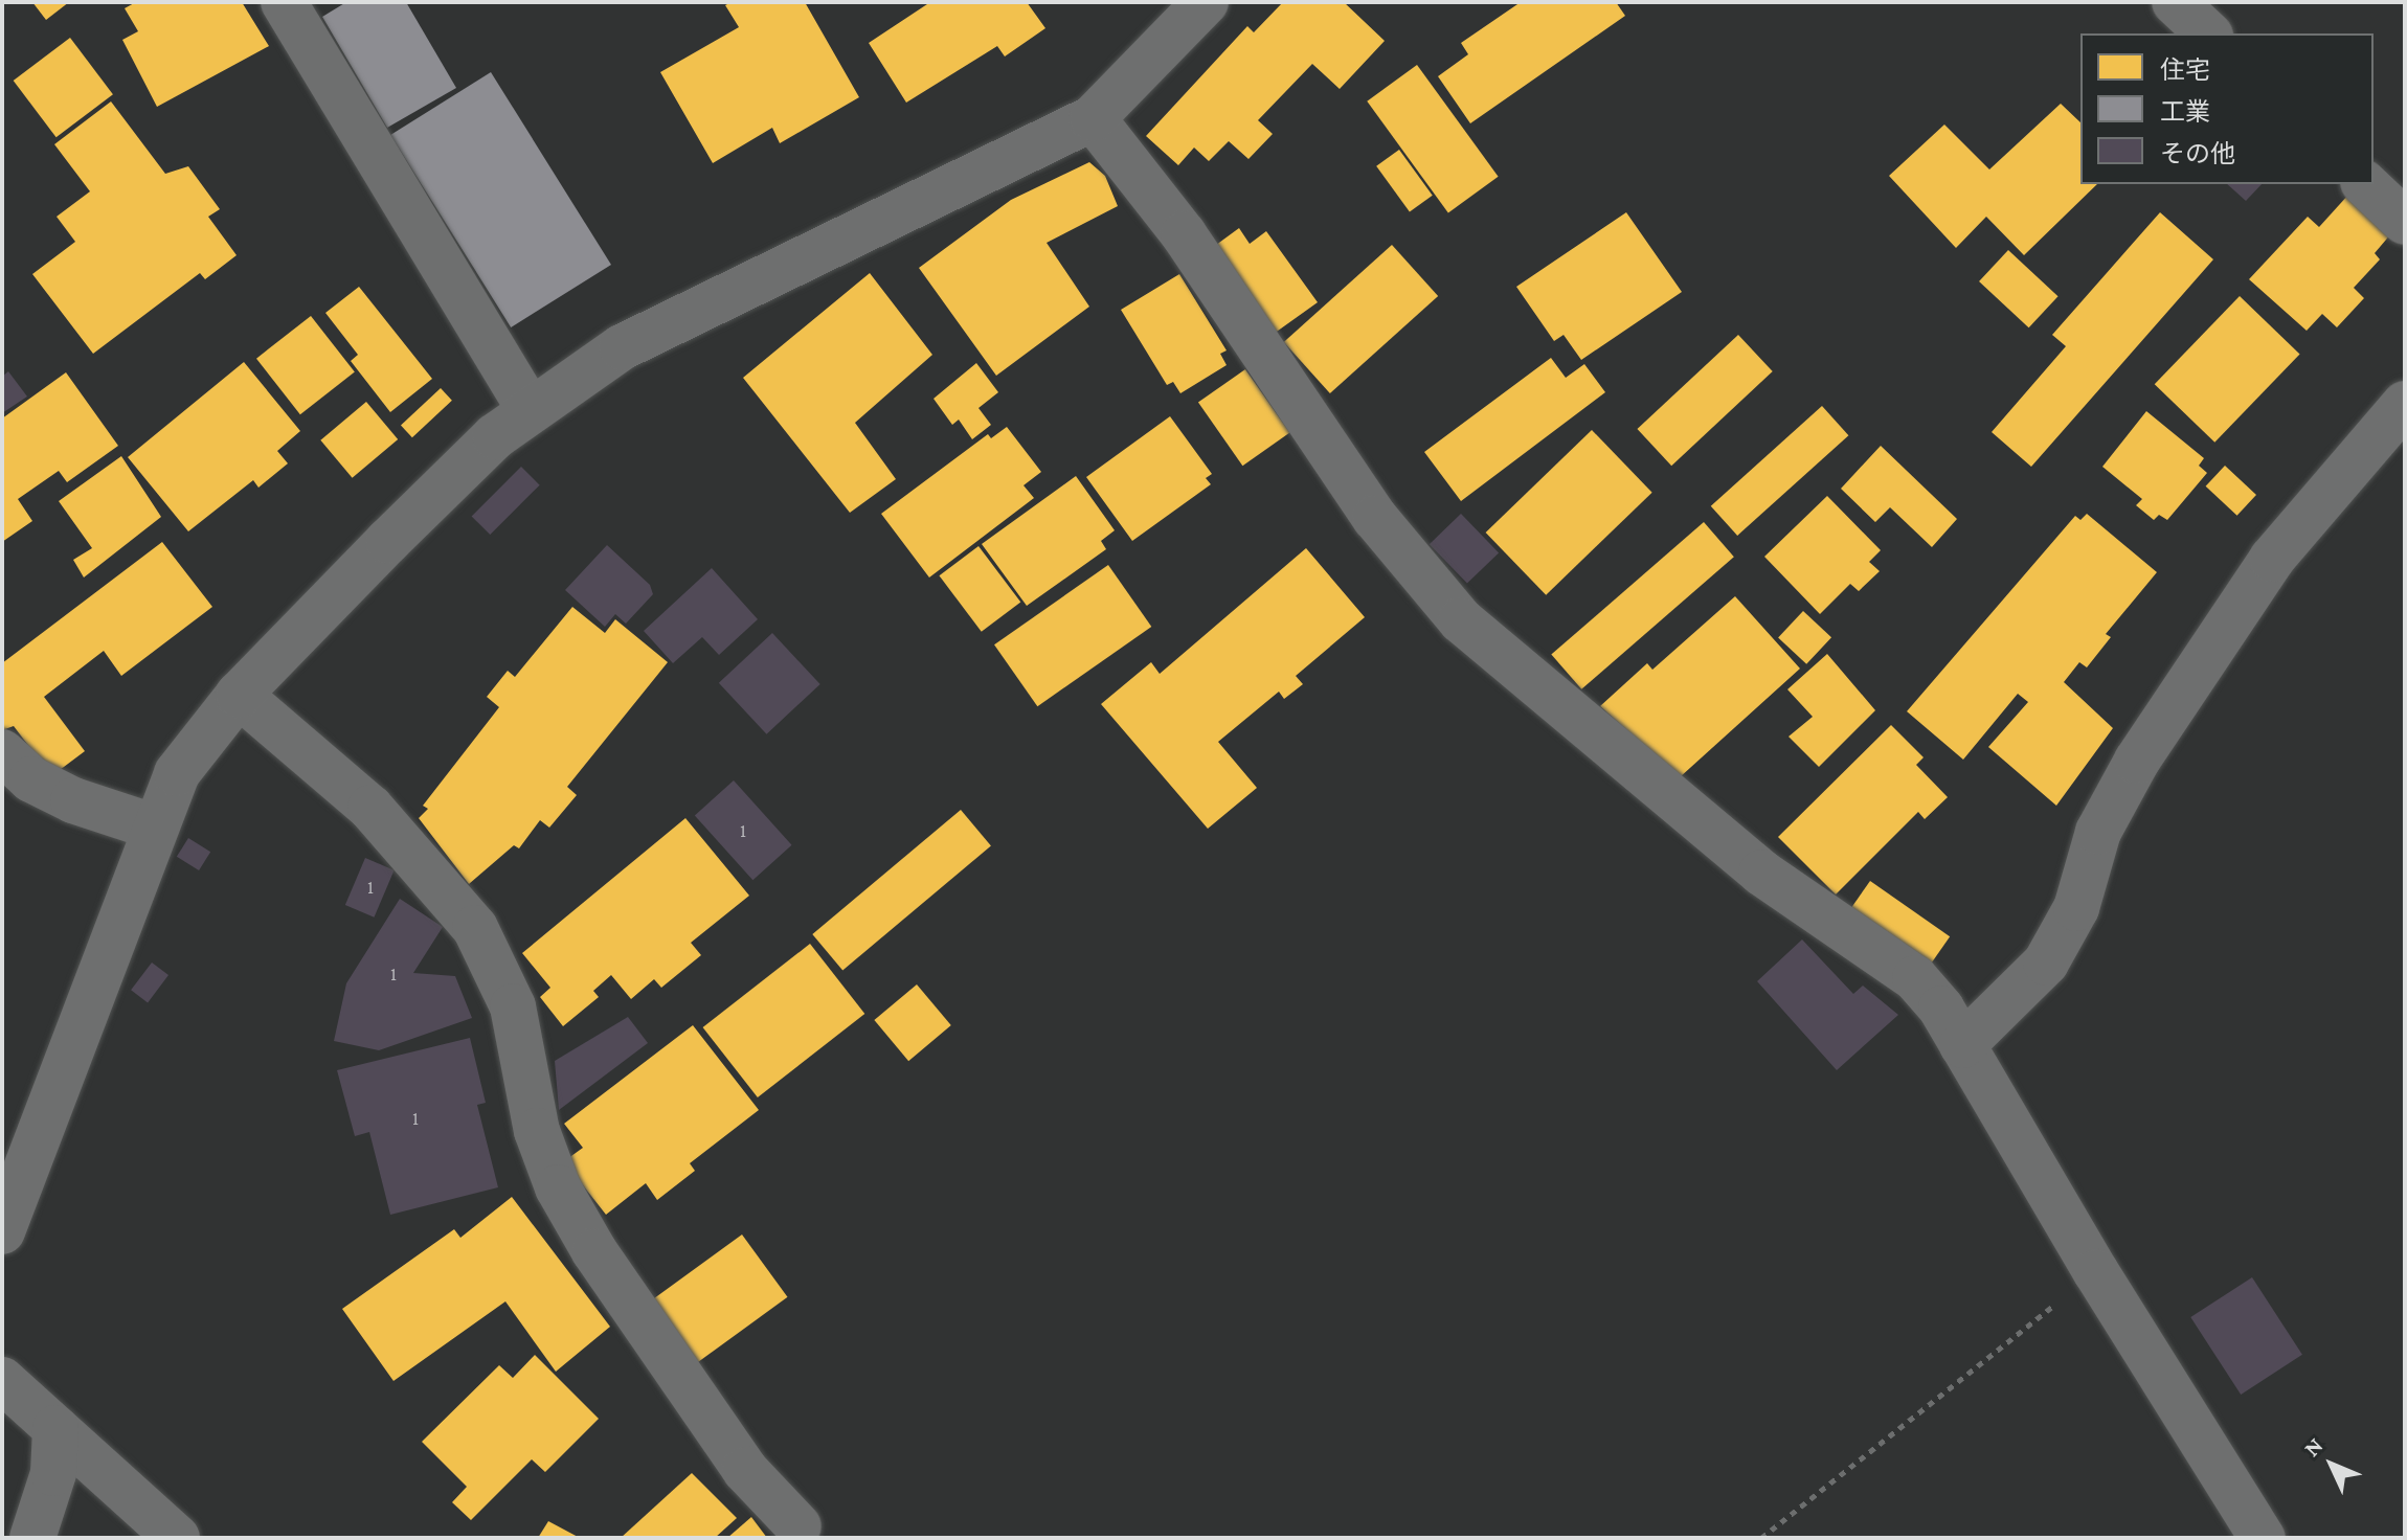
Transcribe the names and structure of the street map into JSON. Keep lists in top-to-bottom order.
{
  "house_numbers": [
    "1",
    "1",
    "1",
    "1"
  ],
  "legend": ["住宅", "工業", "その他"],
  "north": "top left"
}
